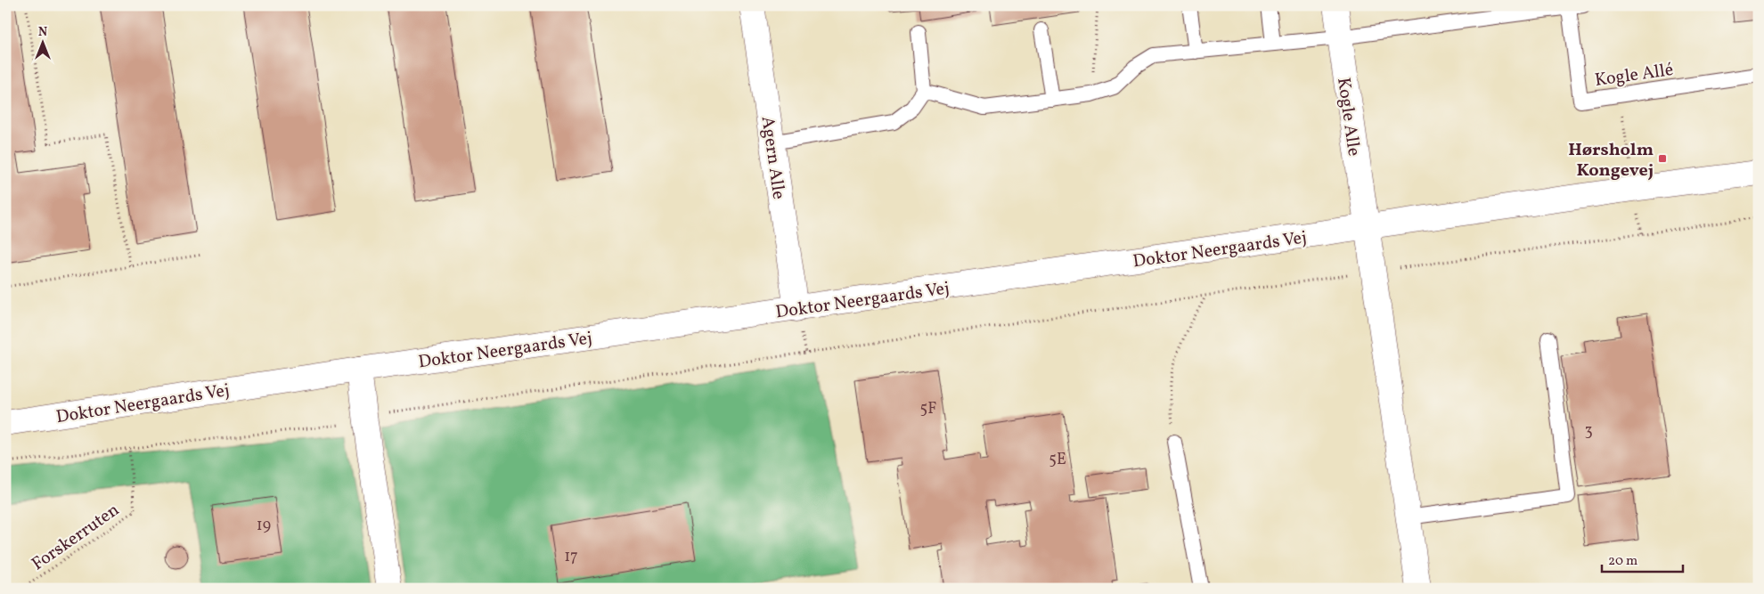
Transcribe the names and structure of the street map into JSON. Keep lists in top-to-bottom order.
{
  "streets": {
    "street": ["Kogle Alle", "Agern Alle", "Doktor Neergaards Vej"],
    "lane": ["Kogle Allé"],
    "path": ["Forskerruten"]
  },
  "crossings": [
    ["Kogle Alle", "Doktor Neergaards Vej"],
    ["Agern Alle", "Doktor Neergaards Vej"]
  ],
  "places": {
    "transit": ["Hørsholm Kongevej"]
  },
  "house_numbers": [
    "5F",
    "3",
    "5E",
    "19",
    "17"
  ],
  "scale_bar": "20 m",
  "north": "top"
}
